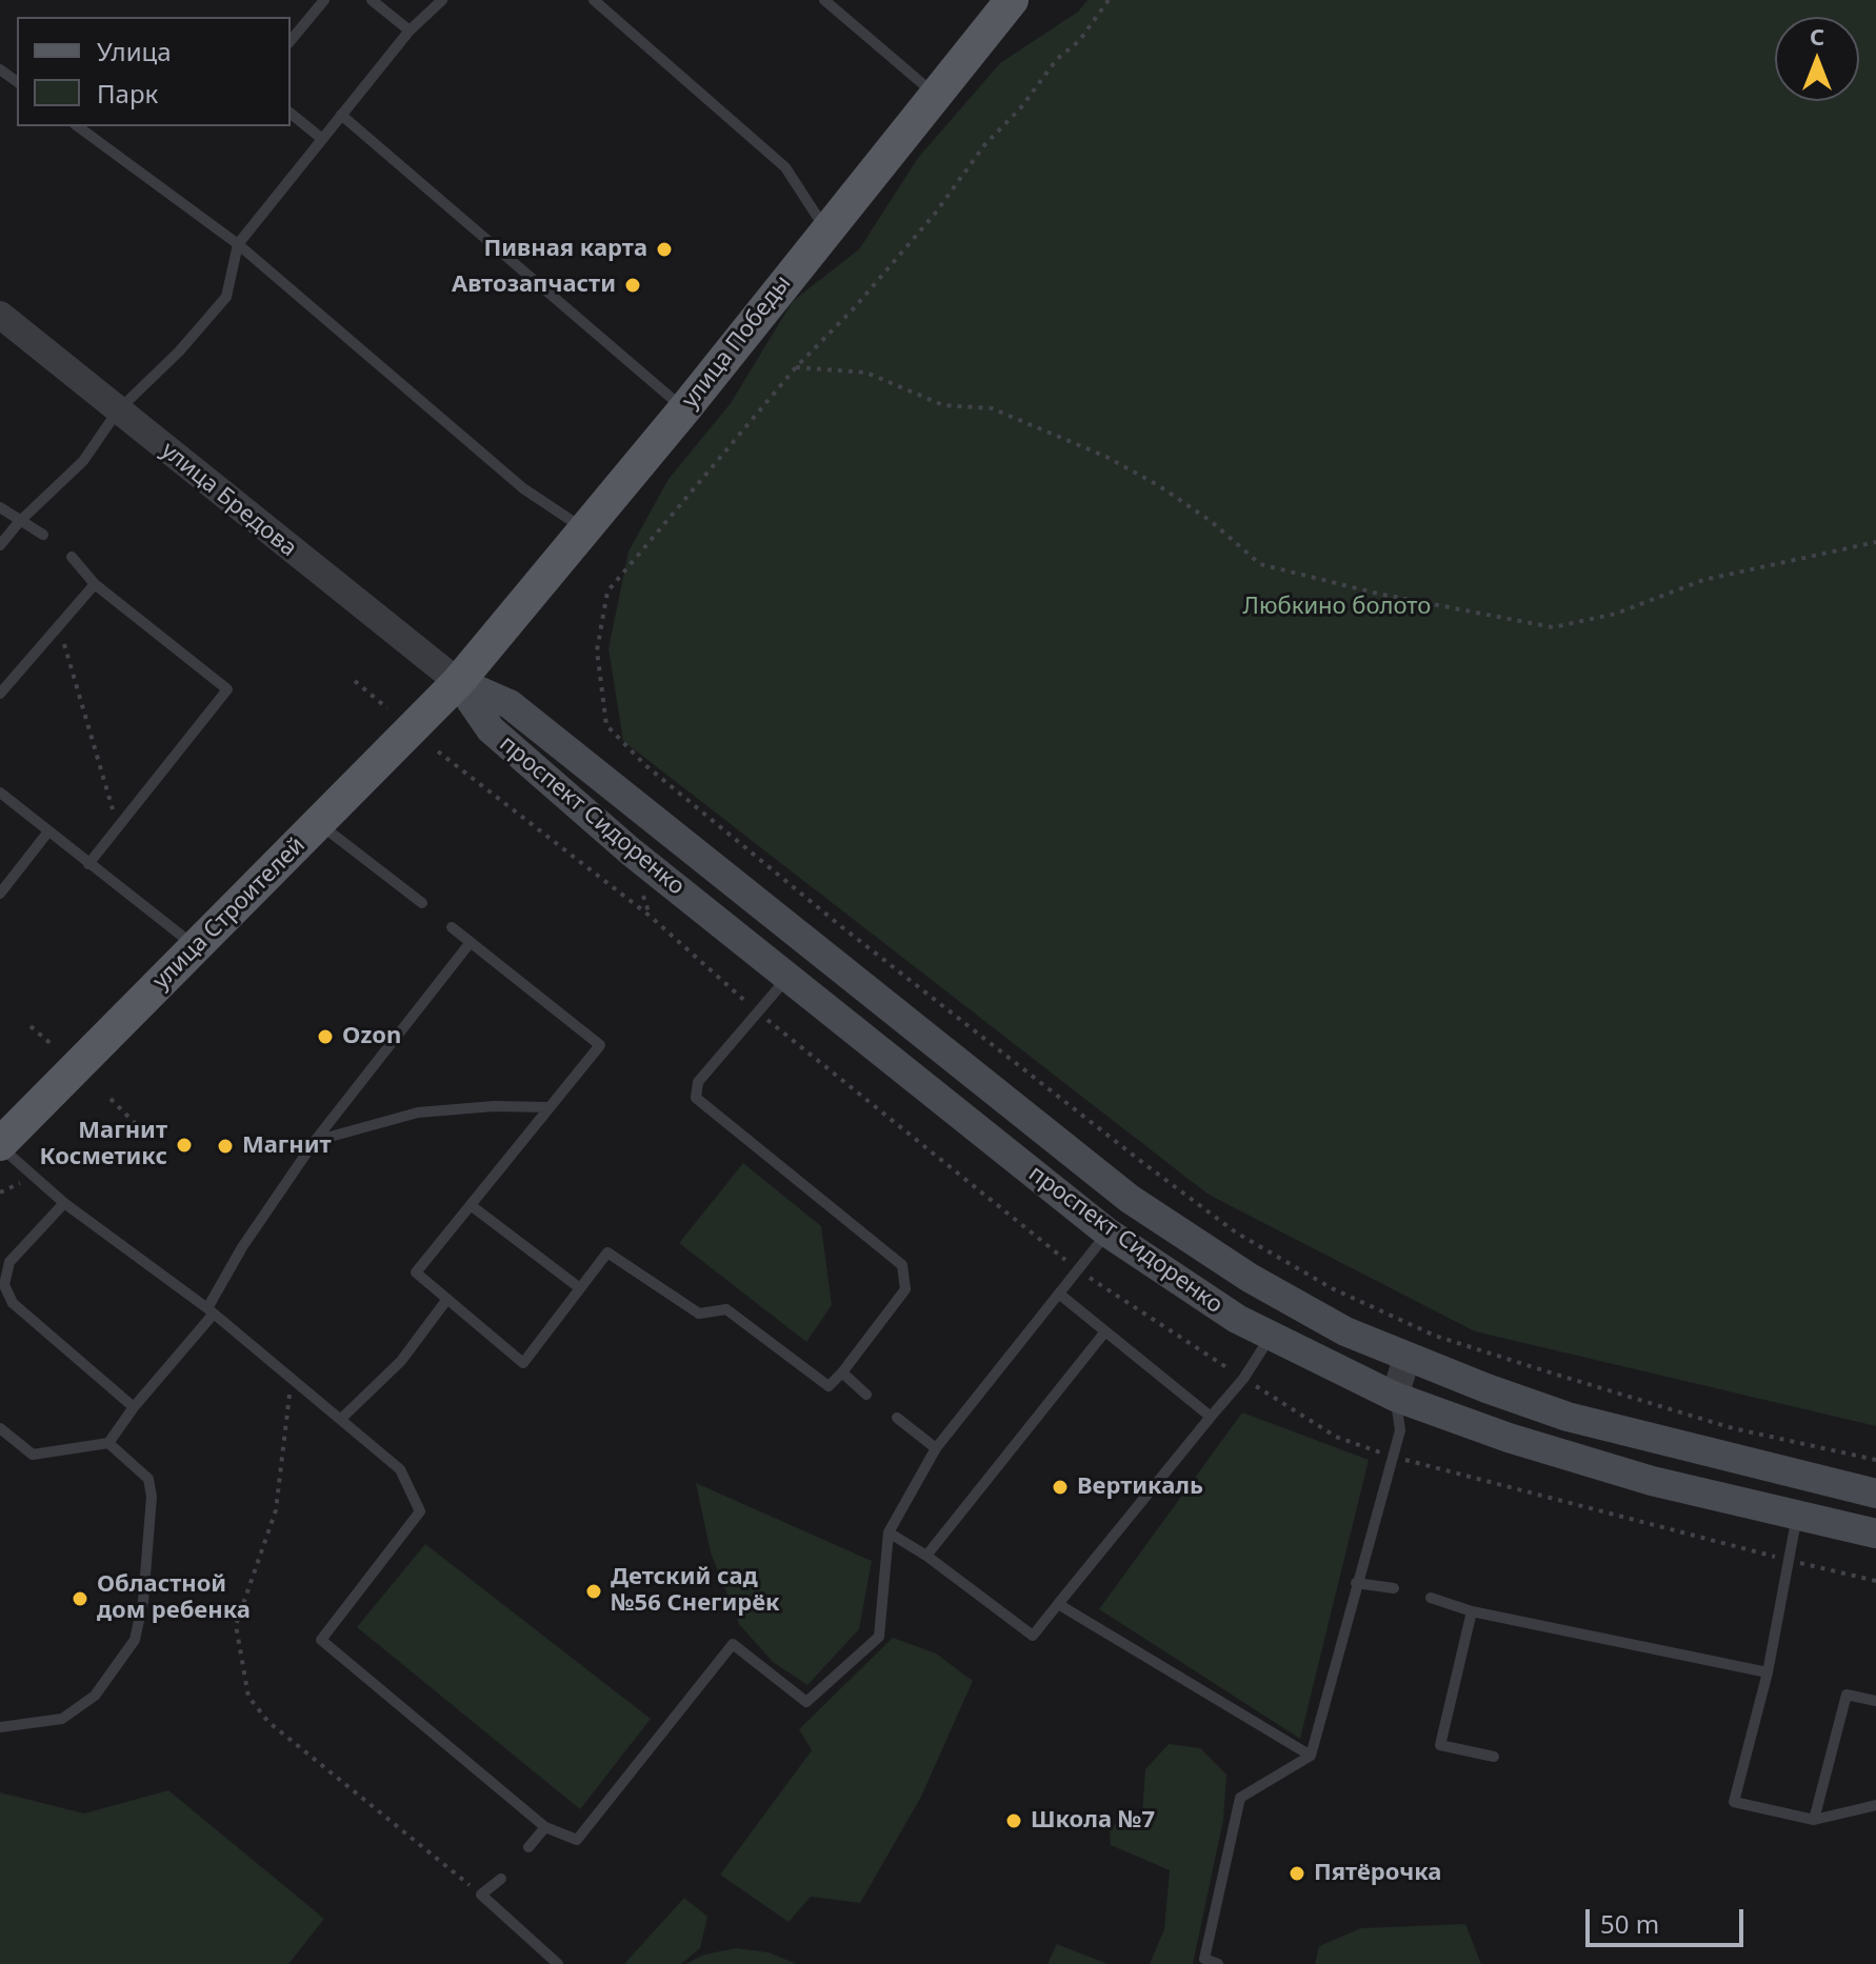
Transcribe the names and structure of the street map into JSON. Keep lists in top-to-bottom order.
{
  "streets": {
    "main road": ["улица Победы", "проспект Сидоренко", "улица Строителей"],
    "street": ["улица Бредова"]
  },
  "crossings": [
    ["улица Победы", "улица Бредова"],
    ["улица Победы", "проспект Сидоренко"],
    ["улица Победы", "улица Строителей"],
    ["улица Бредова", "проспект Сидоренко"],
    ["улица Бредова", "улица Строителей"],
    ["проспект Сидоренко", "улица Строителей"]
  ],
  "parks": ["Любкино болото"],
  "places": [
    "Пивная карта",
    "Автозапчасти",
    "Ozon",
    "Магнит Косметикс",
    "Магнит",
    "Вертикаль",
    "Детский сад №56 Снегирёк",
    "Областной дом ребенка",
    "Школа №7",
    "Пятёрочка"
  ],
  "legend": ["Улица", "Парк"],
  "scale_bar": "50 m",
  "north": "top"
}
